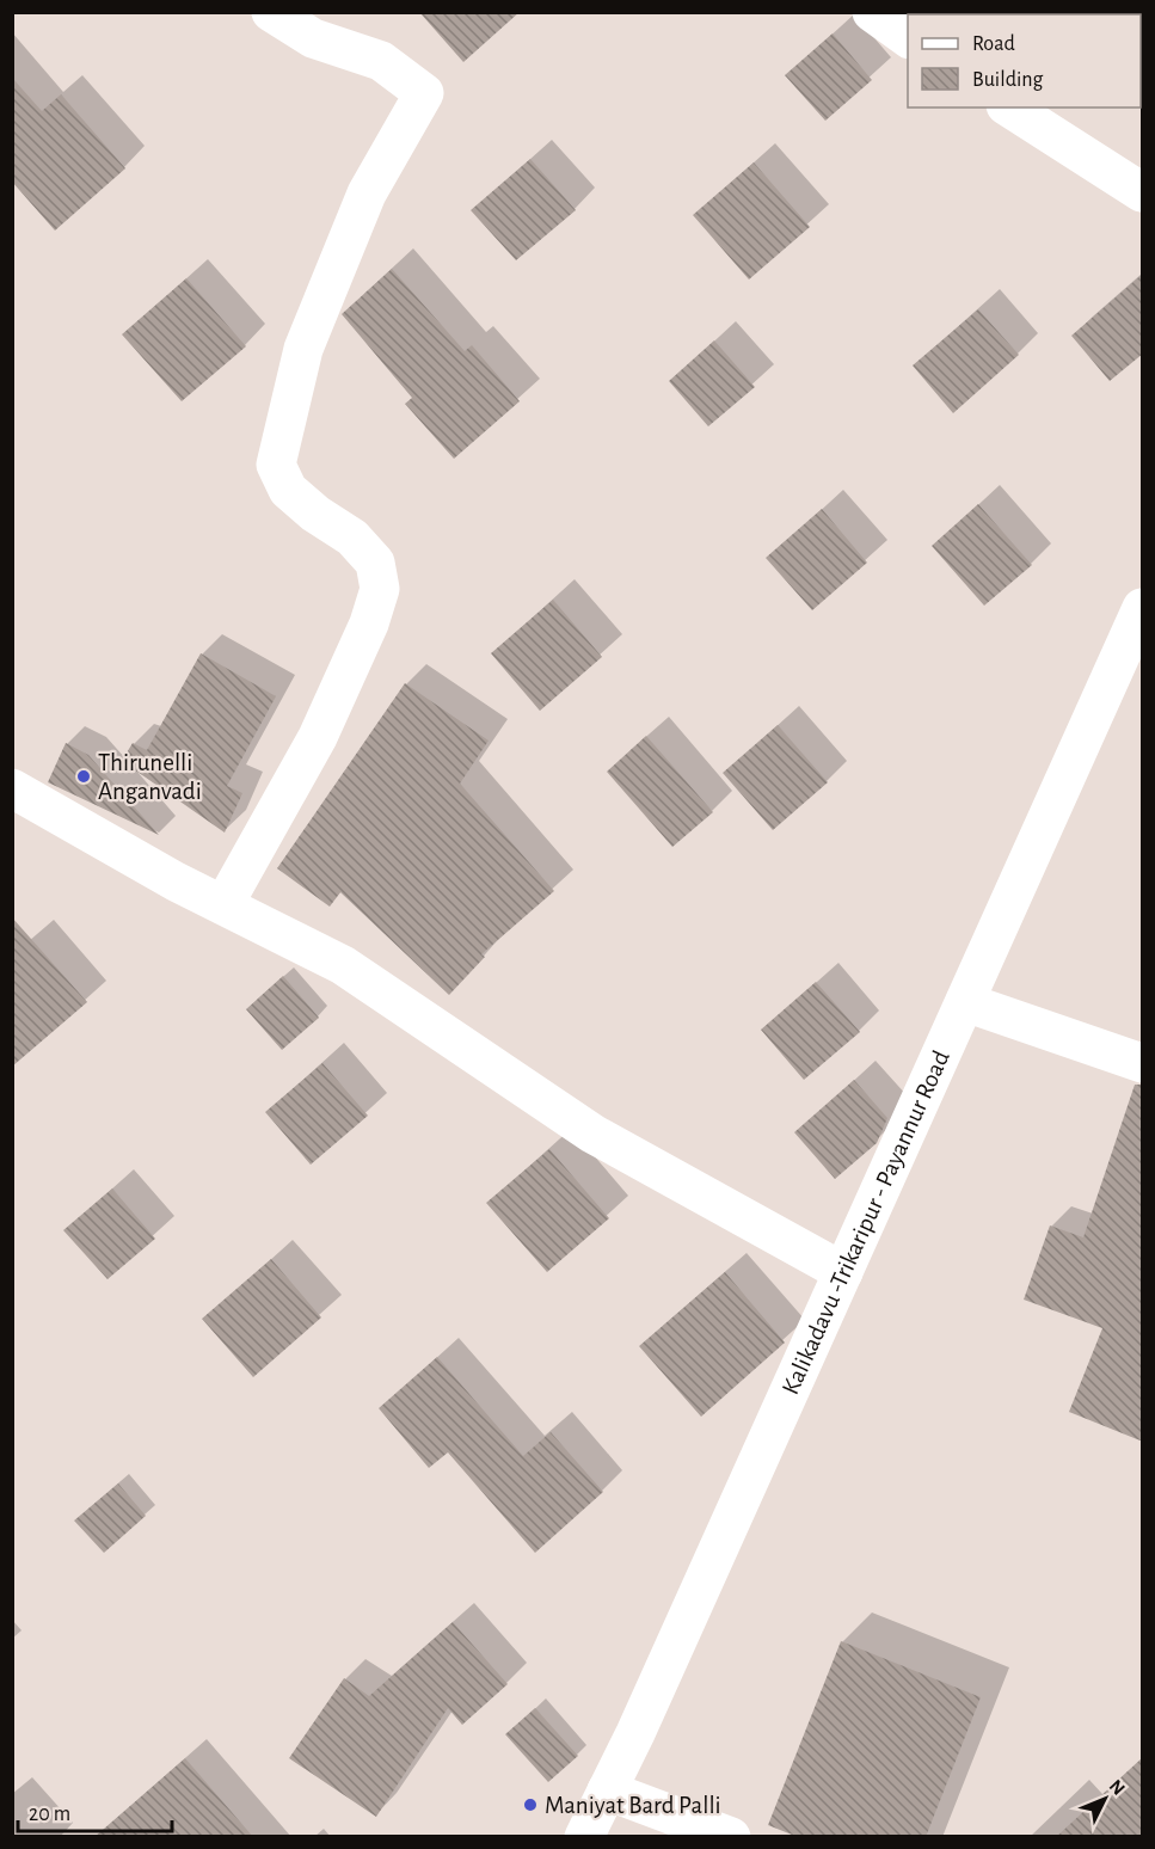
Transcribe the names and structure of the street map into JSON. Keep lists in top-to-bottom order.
{
  "streets": {
    "street": ["Kalikadavu -Trikaripur - Payannur Road"]
  },
  "places": ["Thirunelli Anganvadi", "Maniyat Bard Palli"],
  "legend": ["Road", "Building"],
  "scale_bar": "20 m",
  "north": "top right"
}
